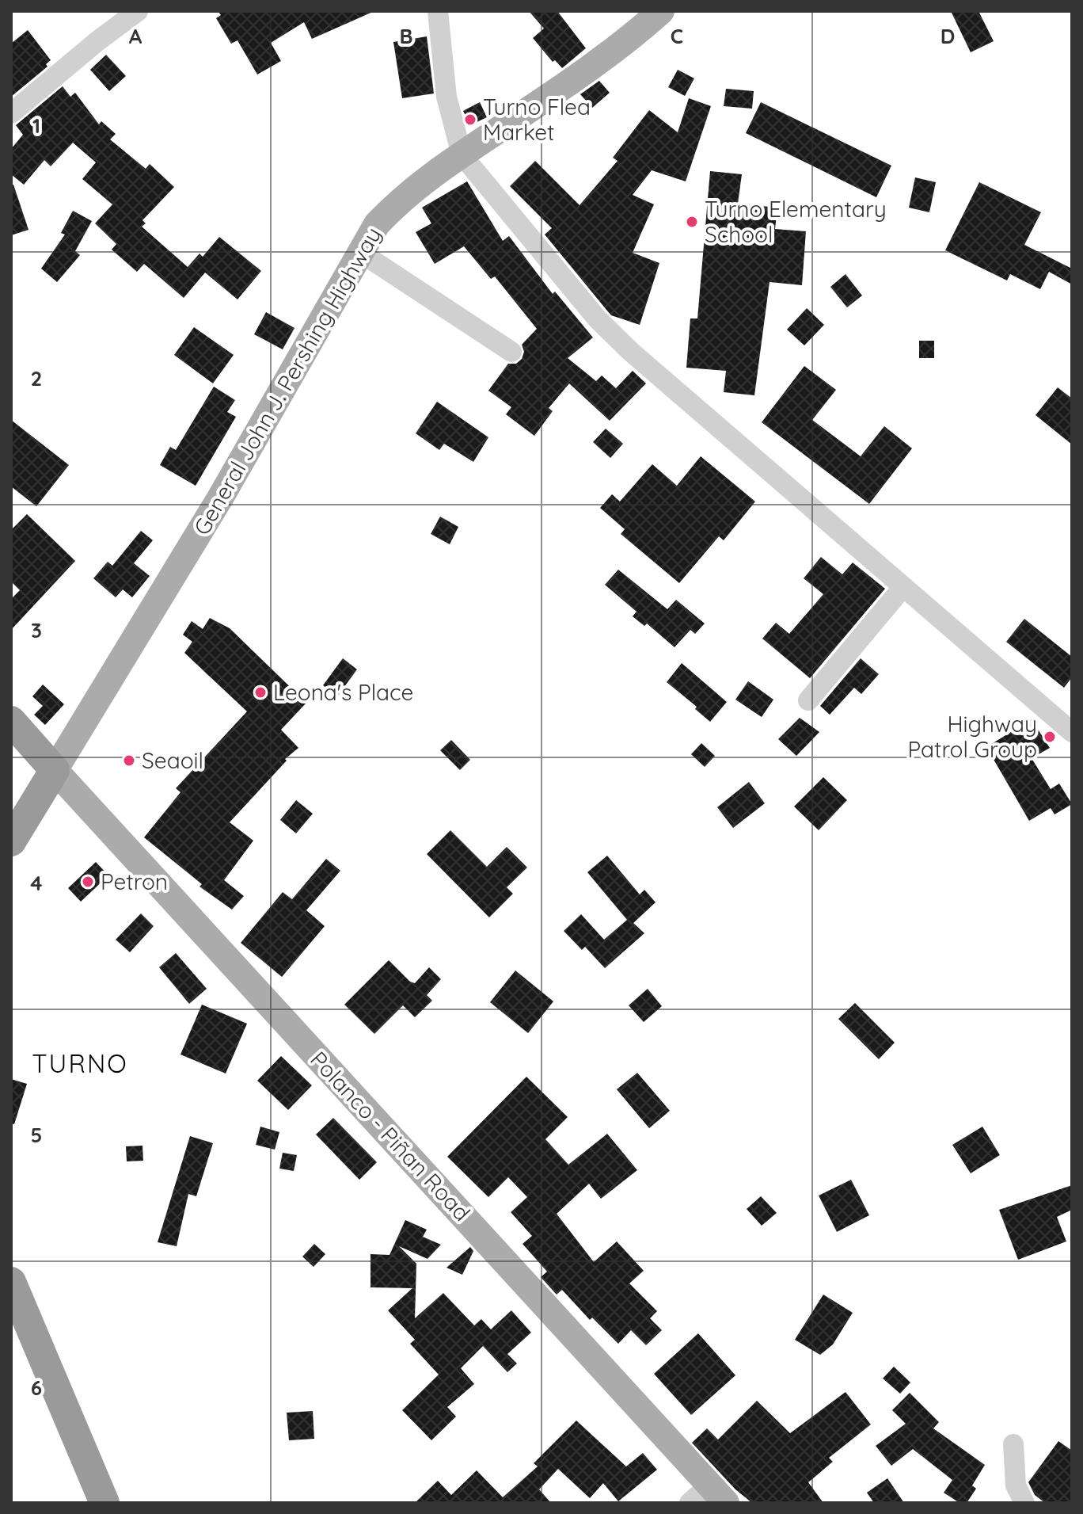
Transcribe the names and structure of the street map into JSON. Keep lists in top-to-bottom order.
{
  "streets": {
    "highway": ["General John J. Pershing Highway"],
    "main road": ["Polanco - Piñan Road"]
  },
  "crossings": [
    ["General John J. Pershing Highway", "Polanco - Piñan Road"]
  ],
  "districts": ["TURNO"],
  "places": [
    "Turno Flea Market",
    "Turno Elementary School",
    "Leona's Place",
    "Highway Patrol Group",
    "Seaoil",
    "Petron"
  ],
  "grid": {
    "columns": [
      "A",
      "B",
      "C",
      "D"
    ],
    "rows": [
      "1",
      "2",
      "3",
      "4",
      "5",
      "6"
    ]
  }
}
